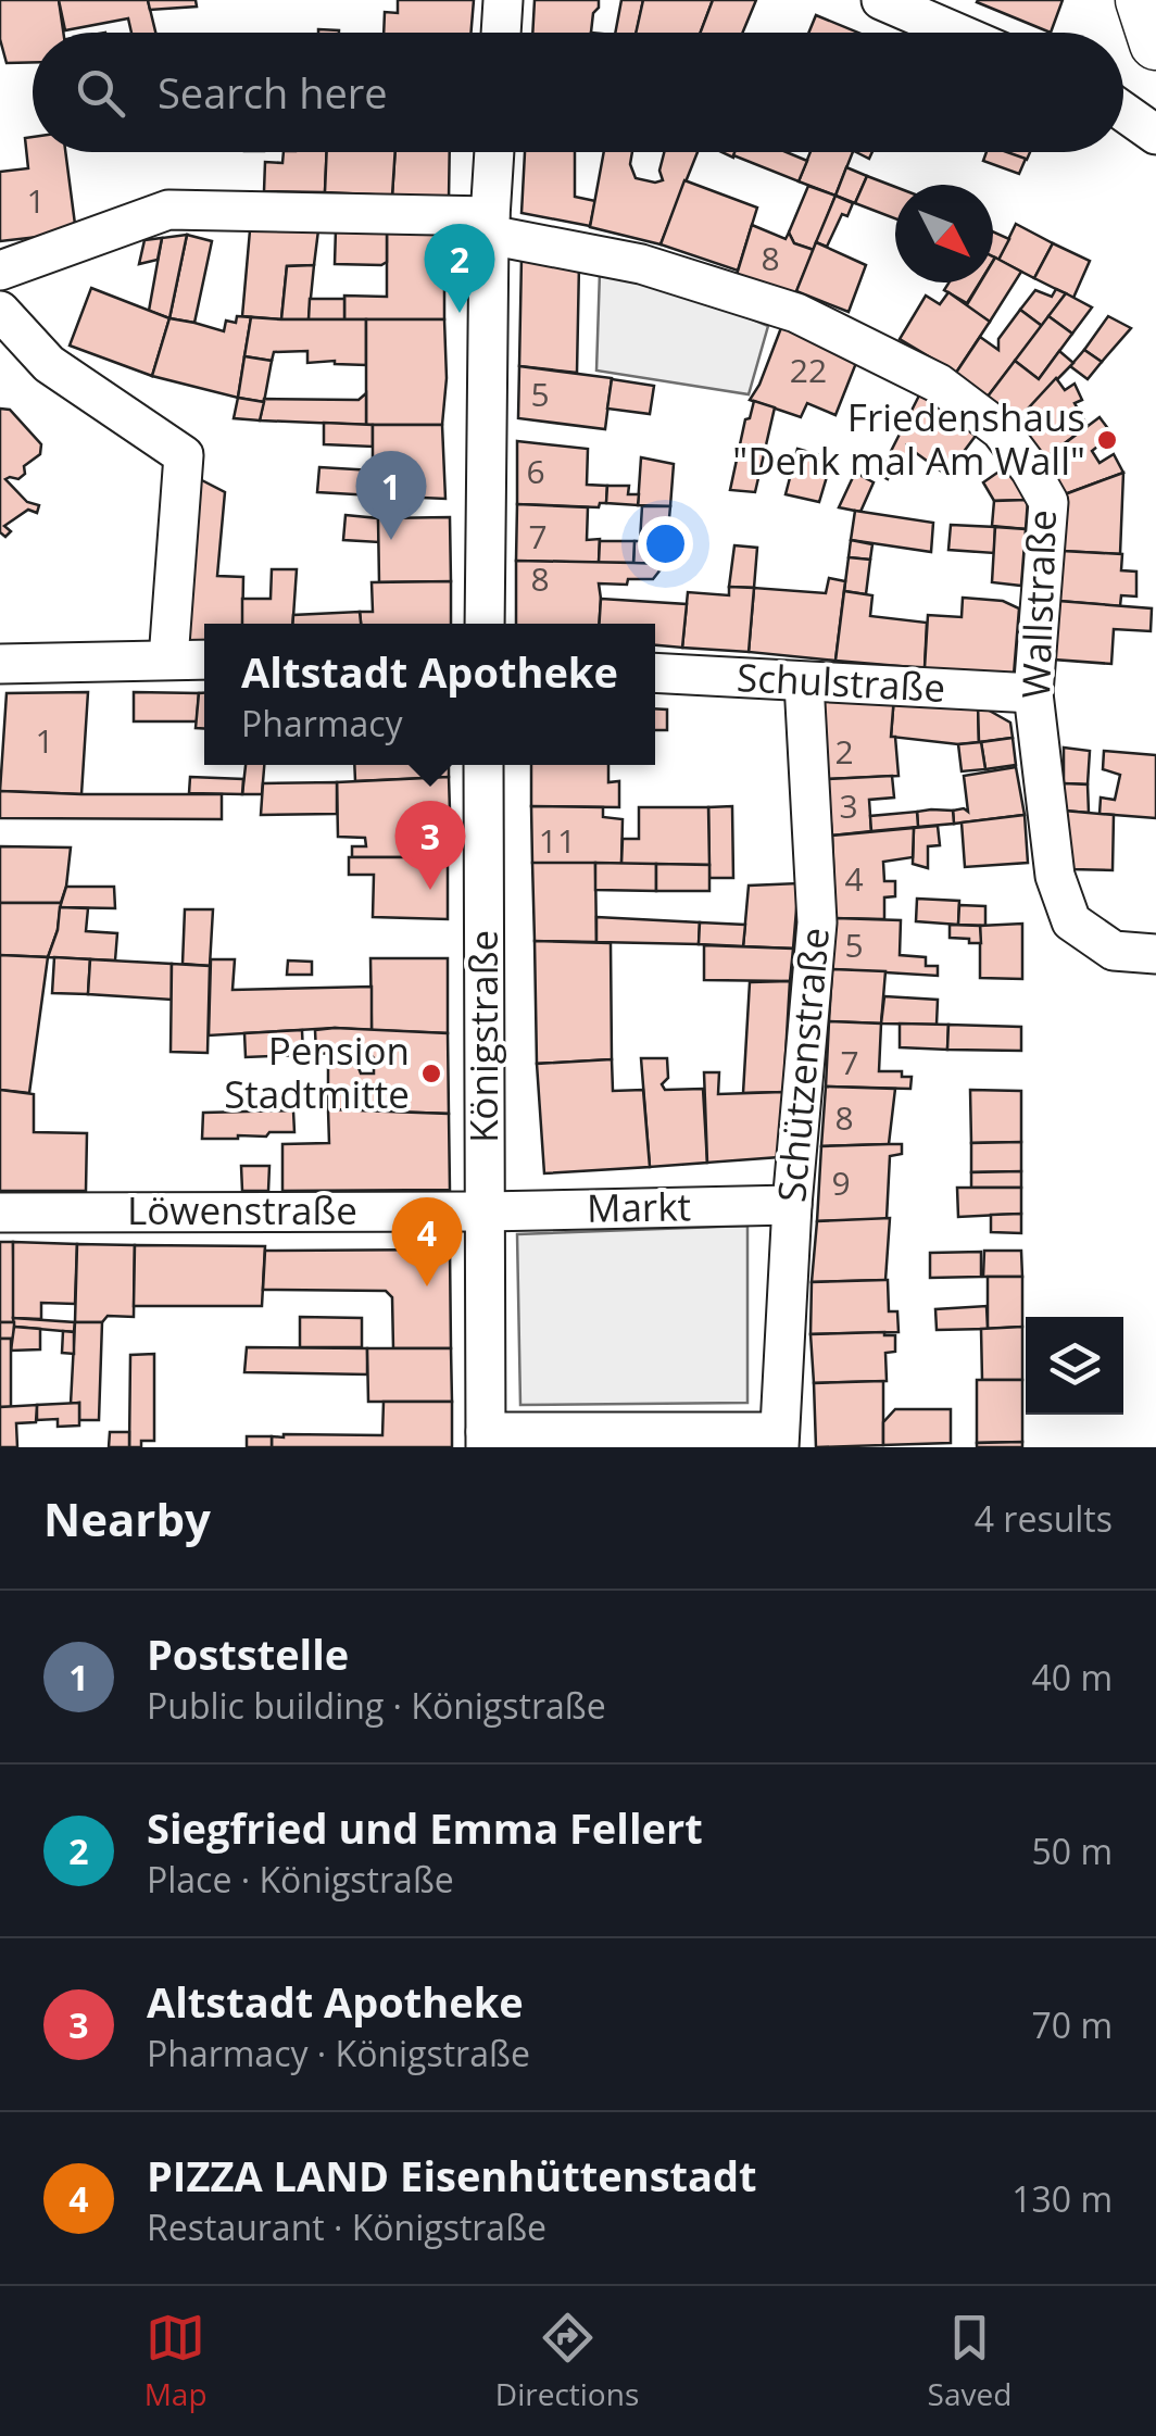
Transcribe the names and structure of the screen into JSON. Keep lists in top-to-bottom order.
{
  "streets": {
    "street": [
      "Wallstraße",
      "Schulstraße",
      "Königstraße",
      "Schützenstraße",
      "Markt",
      "Löwenstraße"
    ]
  },
  "crossings": [
    ["Wallstraße", "Schulstraße"],
    ["Schulstraße", "Schützenstraße"],
    ["Königstraße", "Markt"],
    ["Königstraße", "Löwenstraße"],
    ["Schützenstraße", "Markt"],
    ["Markt", "Löwenstraße"]
  ],
  "places": ["Friedenshaus \"Denk mal Am Wall\"", "Pension Stadtmitte"],
  "house_numbers": [
    "1",
    "8",
    "22",
    "5",
    "6",
    "7",
    "8",
    "1",
    "2",
    "3",
    "11",
    "4",
    "5",
    "7",
    "8",
    "9"
  ],
  "north": "bottom right",
  "page": {
    "search": "Search here",
    "pins": [
      "2",
      "1",
      "3",
      "4"
    ],
    "popup": ["Altstadt Apotheke", "Pharmacy"],
    "heading": ["Nearby", "4 results"],
    "list": [
      {
        "mark": "1",
        "name": "Poststelle",
        "note": "Public building · Königstraße",
        "value": "40 m"
      },
      {
        "mark": "2",
        "name": "Siegfried und Emma Fellert",
        "note": "Place · Königstraße",
        "value": "50 m"
      },
      {
        "mark": "3",
        "name": "Altstadt Apotheke",
        "note": "Pharmacy · Königstraße",
        "value": "70 m"
      },
      {
        "mark": "4",
        "name": "PIZZA LAND Eisenhüttenstadt",
        "note": "Restaurant · Königstraße",
        "value": "130 m"
      }
    ],
    "nav": ["Map", "Directions", "Saved"]
  }
}
